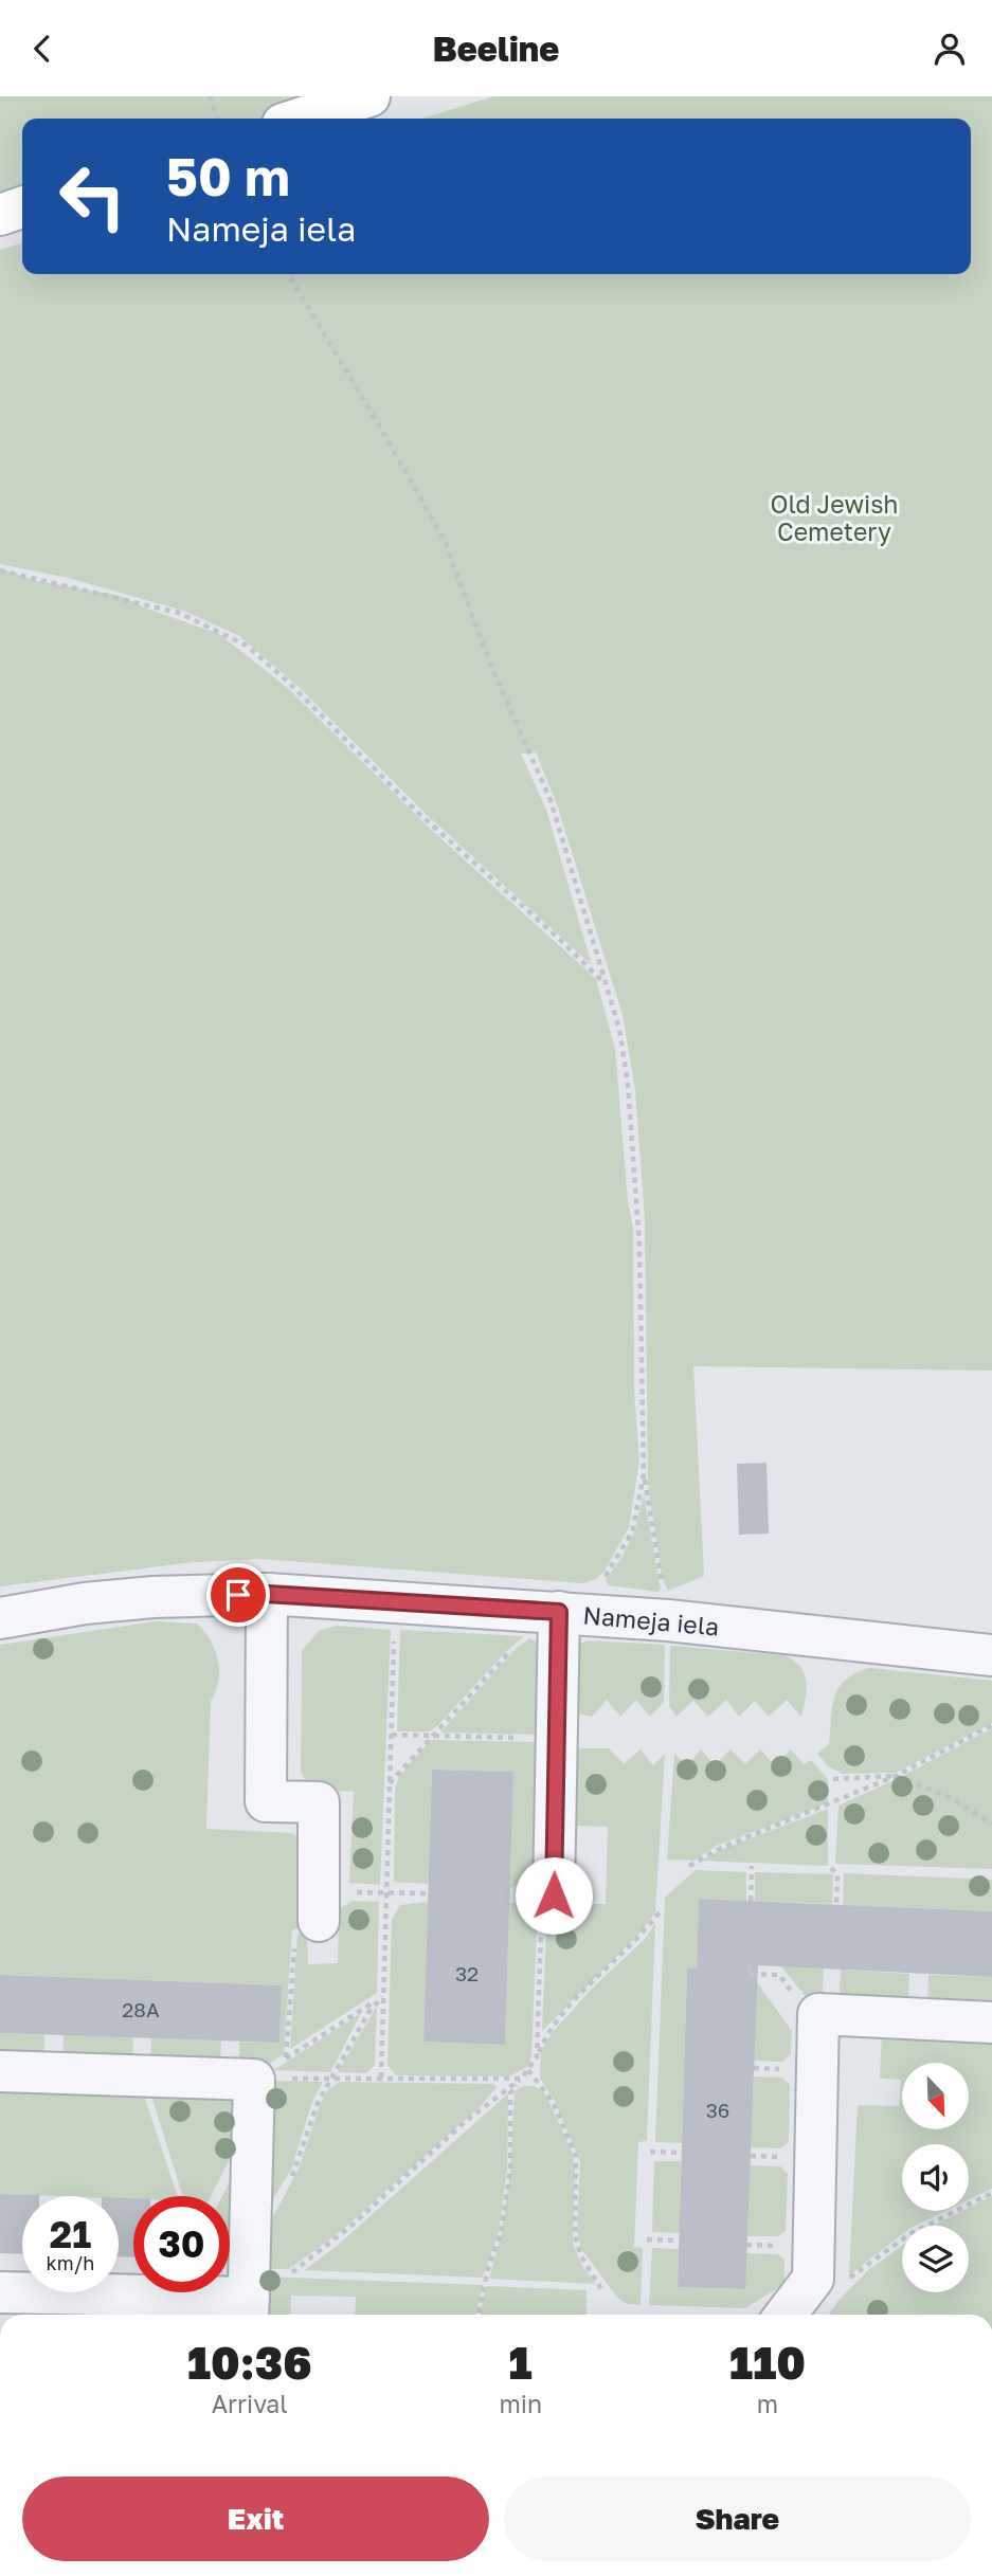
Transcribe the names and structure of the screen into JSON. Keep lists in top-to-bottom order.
{
  "streets": {
    "street": ["Nameja iela"]
  },
  "parks": ["Old Jewish Cemetery"],
  "house_numbers": ["32", "28A", "36"],
  "north": "bottom right",
  "page": {
    "header": "Beeline",
    "turn": ["50 m", "Nameja iela"],
    "speed": "21 km/h",
    "limit": "30",
    "eta": [
      "10:36",
      "Arrival",
      "1",
      "min",
      "110",
      "m"
    ],
    "buttons": ["Exit", "Share"]
  }
}
